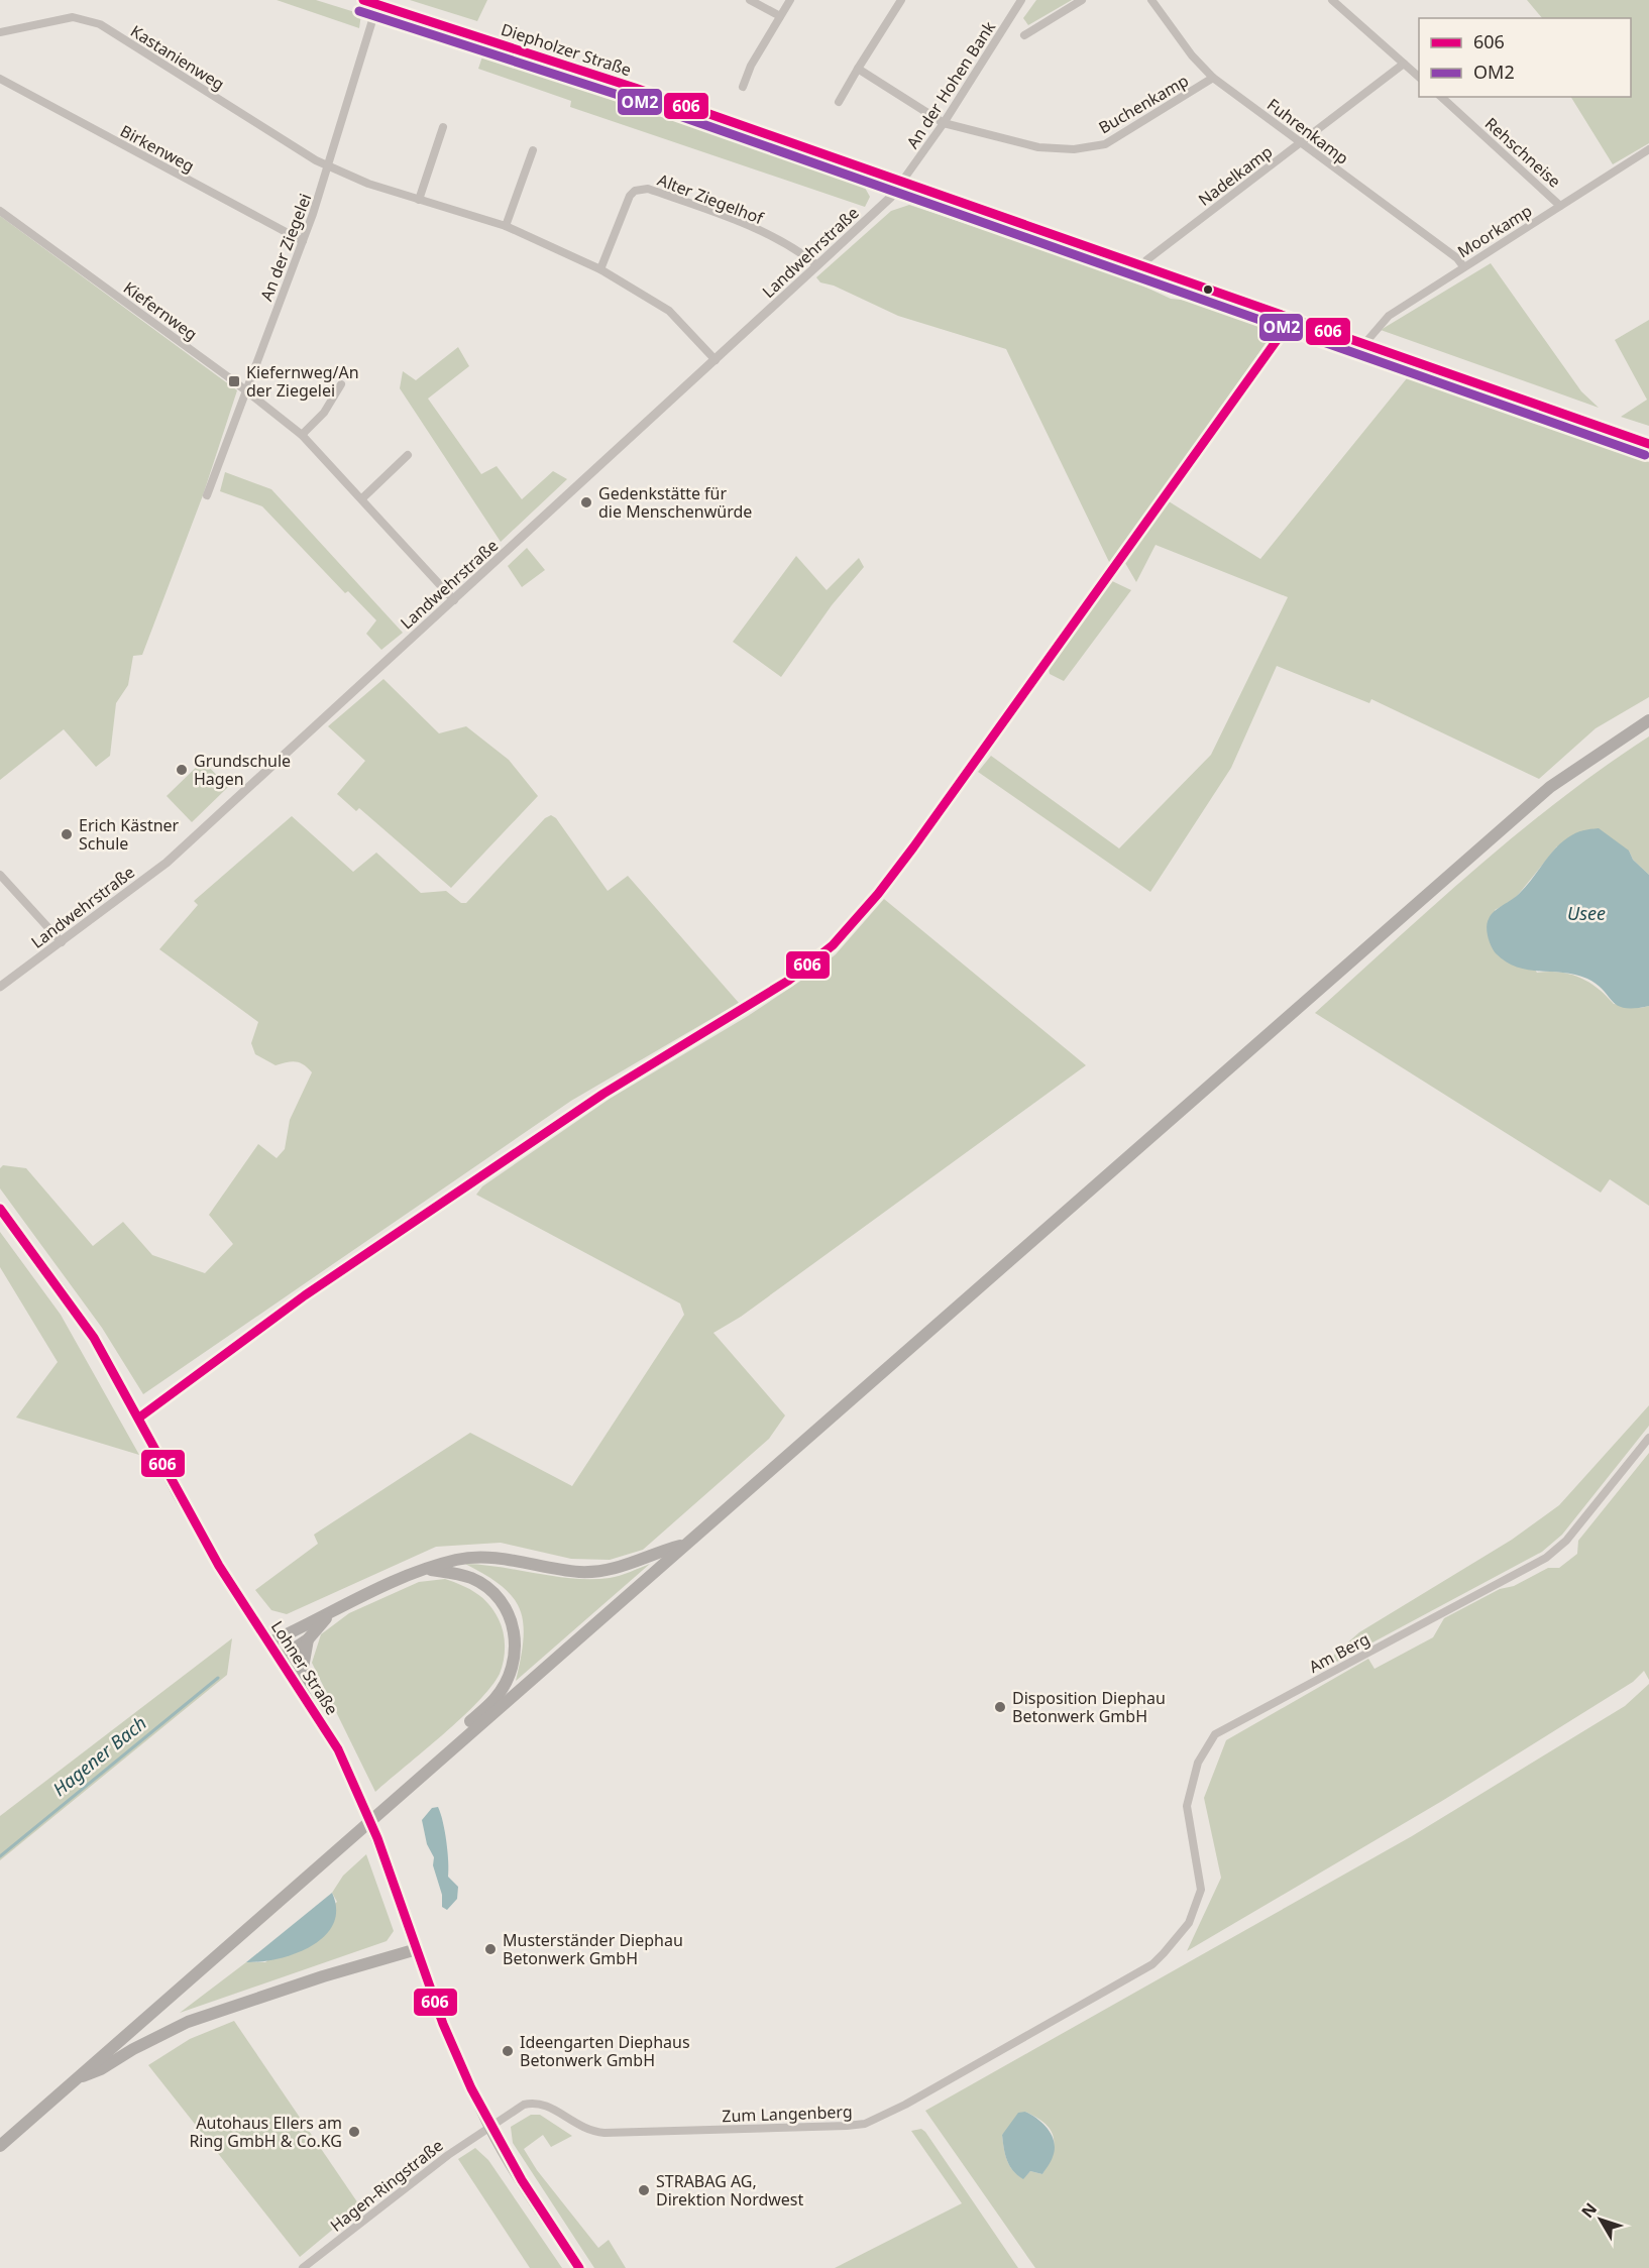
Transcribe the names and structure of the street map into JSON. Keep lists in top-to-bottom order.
{
  "streets": {
    "main road": ["Diepholzer Straße", "Lohner Straße"],
    "street": [
      "Kastanienweg",
      "An der Hohen Bank",
      "Buchenkamp",
      "Fuhrenkamp",
      "Birkenweg",
      "Rehschneise",
      "Nadelkamp",
      "Alter Ziegelhof",
      "Moorkamp",
      "An der Ziegelei",
      "Landwehrstraße",
      "Kiefernweg",
      "Am Berg",
      "Zum Langenberg",
      "Hagen-Ringstraße"
    ]
  },
  "crossings": [
    ["Diepholzer Straße", "An der Hohen Bank"],
    ["Diepholzer Straße", "Nadelkamp"],
    ["Diepholzer Straße", "Moorkamp"],
    ["Diepholzer Straße", "An der Ziegelei"],
    ["Diepholzer Straße", "Landwehrstraße"],
    ["Kastanienweg", "An der Ziegelei"],
    ["An der Hohen Bank", "Buchenkamp"],
    ["An der Hohen Bank", "Landwehrstraße"],
    ["Buchenkamp", "Fuhrenkamp"],
    ["Fuhrenkamp", "Nadelkamp"],
    ["Fuhrenkamp", "Moorkamp"],
    ["Birkenweg", "An der Ziegelei"],
    ["Rehschneise", "Moorkamp"],
    ["Alter Ziegelhof", "Landwehrstraße"],
    ["An der Ziegelei", "Kiefernweg"],
    ["Landwehrstraße", "Kiefernweg"],
    ["Am Berg", "Zum Langenberg"],
    ["Lohner Straße", "Zum Langenberg"],
    ["Lohner Straße", "Hagen-Ringstraße"],
    ["Zum Langenberg", "Hagen-Ringstraße"]
  ],
  "water": ["Usee", "Hagener Bach"],
  "places": {
    "transit": ["Kiefernweg/An der Ziegelei"],
    "other": [
      "Gedenkstätte für die Menschenwürde",
      "Grundschule Hagen",
      "Erich Kästner Schule",
      "Disposition Diephau Betonwerk GmbH",
      "Musterständer Diephau Betonwerk GmbH",
      "Ideengarten Diephaus Betonwerk GmbH",
      "Autohaus Ellers am Ring GmbH & Co.KG",
      "STRABAG AG, Direktion Nordwest"
    ]
  },
  "lines": ["transit line 606", "transit line OM2"],
  "legend": ["606", "OM2"],
  "north": "top left"
}
